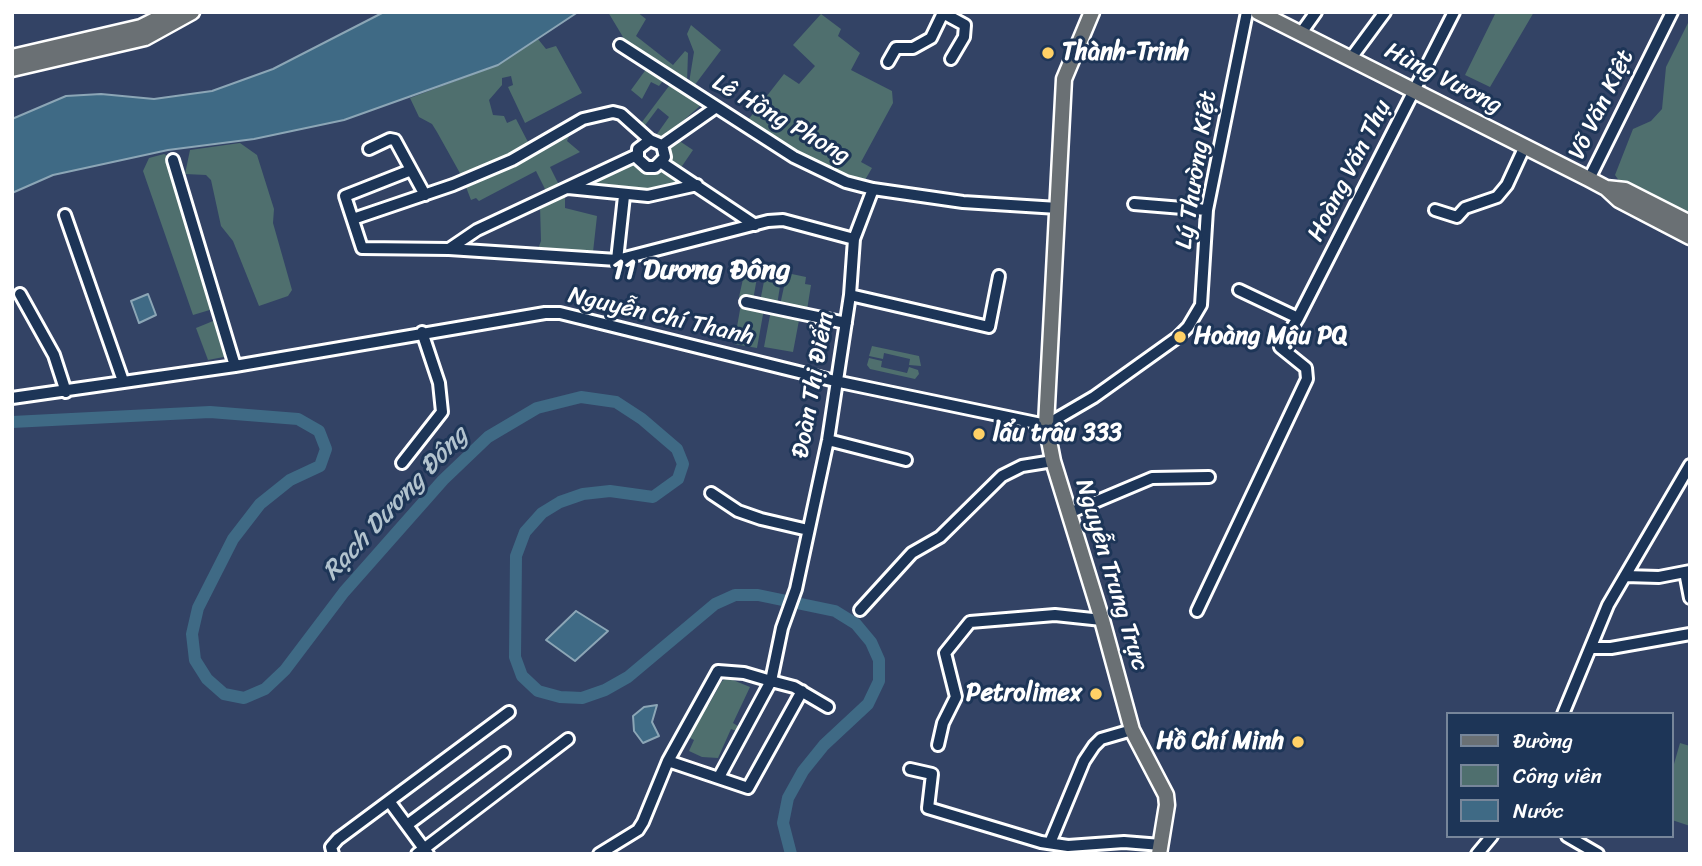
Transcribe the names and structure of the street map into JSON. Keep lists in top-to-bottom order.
{
  "streets": {
    "main road": ["Hùng Vương", "Nguyễn Trung Trực"],
    "street": [
      "Võ Văn Kiệt",
      "Lê Hồng Phong",
      "Lý Thường Kiệt",
      "Hoàng Văn Thụ",
      "Nguyễn Chí Thanh",
      "Đoàn Thị Điểm"
    ]
  },
  "crossings": [
    ["Hùng Vương", "Võ Văn Kiệt"],
    ["Hùng Vương", "Hoàng Văn Thụ"],
    ["Lê Hồng Phong", "Đoàn Thị Điểm"],
    ["Lê Hồng Phong", "Nguyễn Trung Trực"],
    ["Lý Thường Kiệt", "Nguyễn Chí Thanh"],
    ["Lý Thường Kiệt", "Nguyễn Trung Trực"],
    ["Nguyễn Chí Thanh", "Đoàn Thị Điểm"],
    ["Nguyễn Chí Thanh", "Nguyễn Trung Trực"]
  ],
  "districts": ["11 Dương Đông"],
  "water": ["Rạch Dương Đông"],
  "places": [
    "Thành-Trinh",
    "Hoàng Mậu PQ",
    "lẩu trâu 333",
    "Petrolimex",
    "Hồ Chí Minh"
  ],
  "legend": ["Đường", "Công viên", "Nước"]
}
